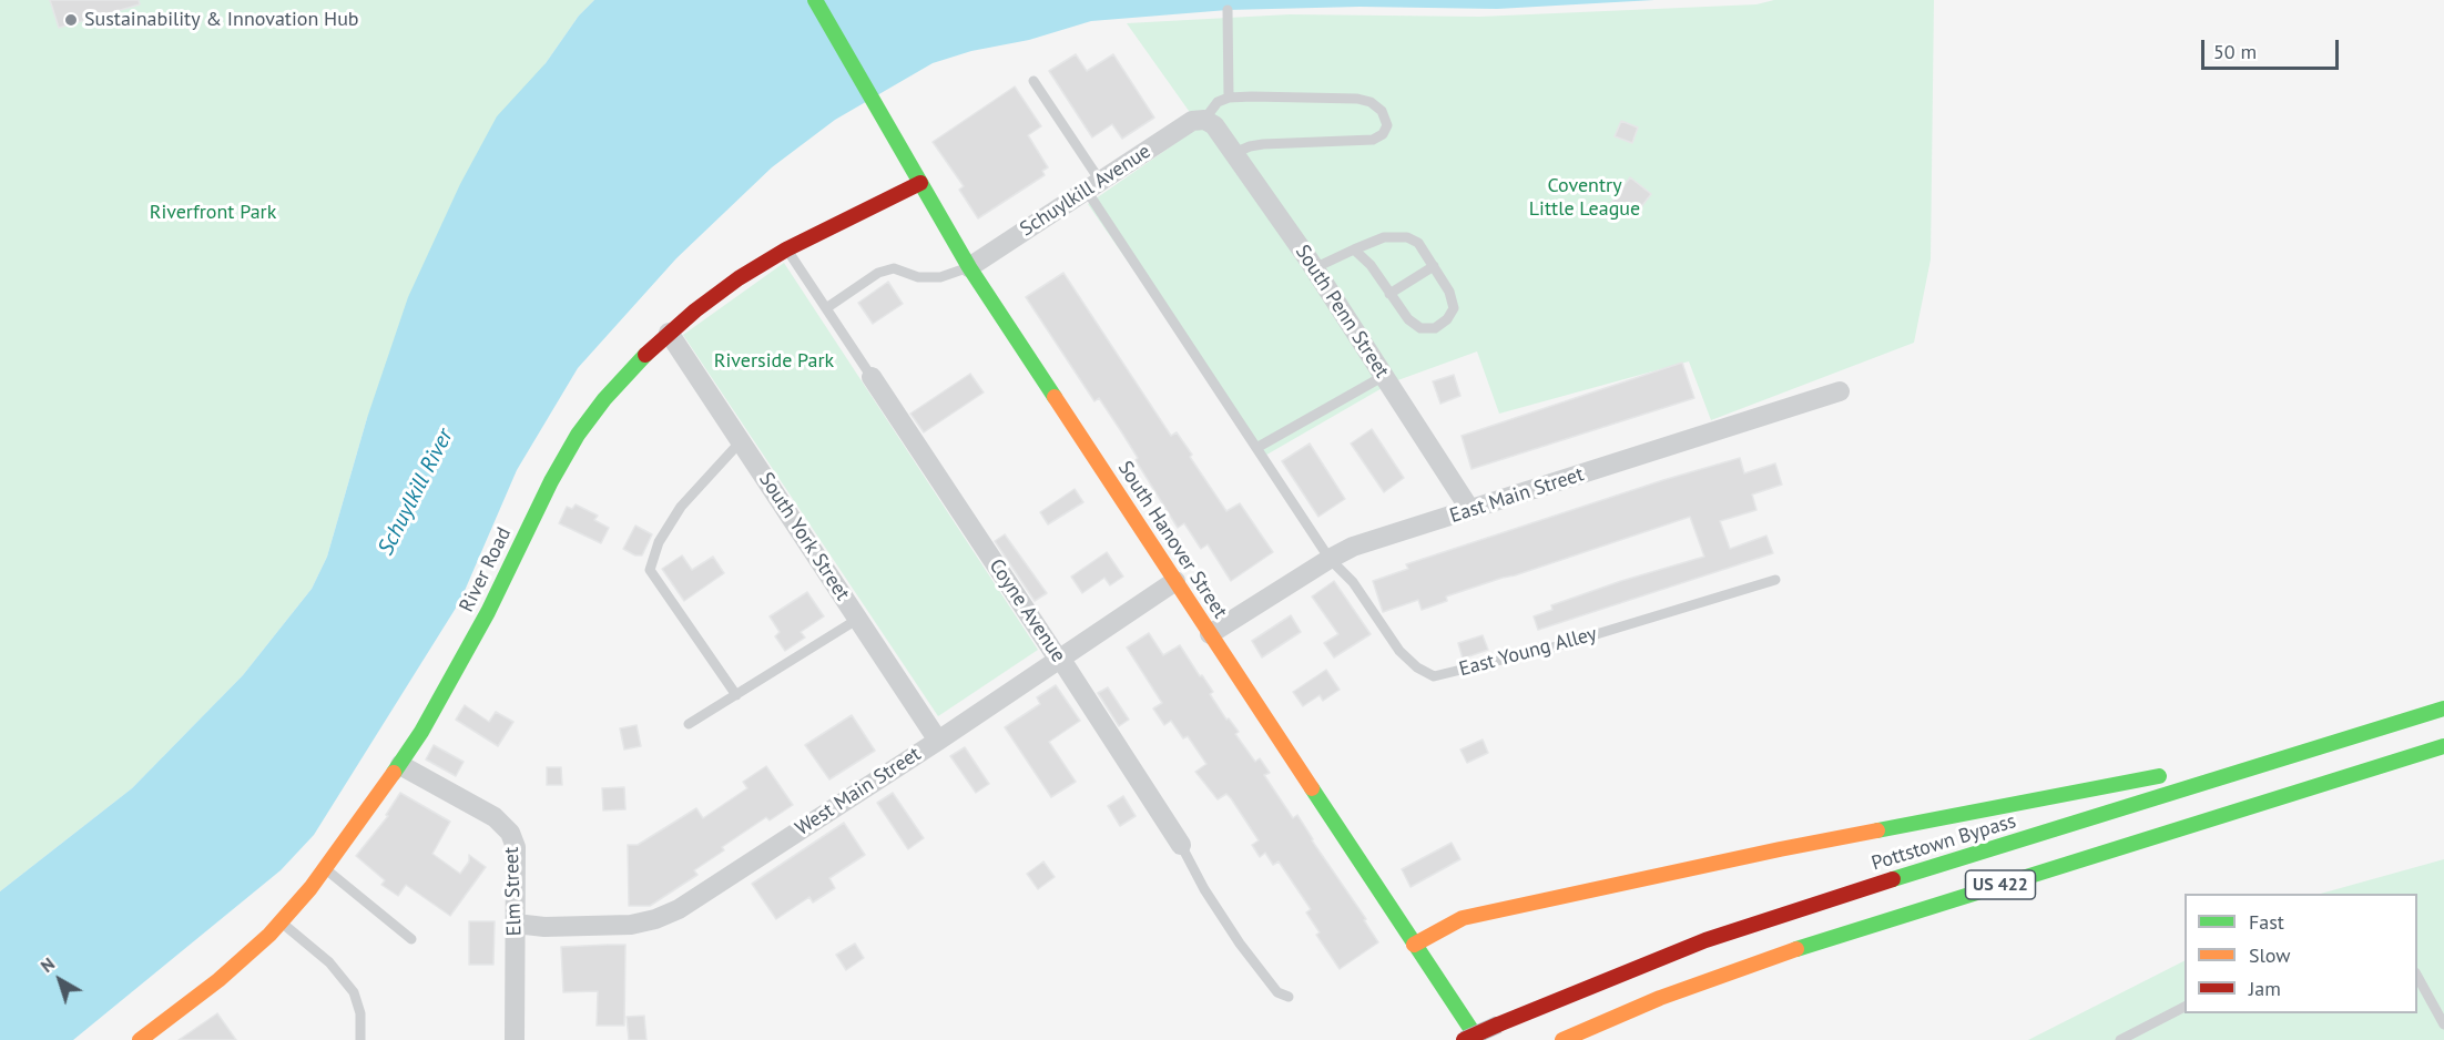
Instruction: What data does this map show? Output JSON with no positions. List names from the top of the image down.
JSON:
{
  "streets": {
    "main road": [
      "South Hanover Street",
      "River Road",
      "Pottstown Bypass",
      "US 422"
    ],
    "street": [
      "Schuylkill Avenue",
      "South Penn Street",
      "East Main Street",
      "South York Street",
      "Coyne Avenue",
      "West Main Street",
      "Elm Street"
    ],
    "lane": ["East Young Alley"]
  },
  "crossings": [
    ["Schuylkill Avenue", "South Penn Street"],
    ["Schuylkill Avenue", "South Hanover Street"],
    ["South Penn Street", "East Main Street"],
    ["East Main Street", "South Hanover Street"],
    ["East Main Street", "East Young Alley"],
    ["South York Street", "River Road"],
    ["South York Street", "West Main Street"],
    ["South Hanover Street", "River Road"],
    ["South Hanover Street", "West Main Street"],
    ["River Road", "Elm Street"],
    ["Coyne Avenue", "West Main Street"],
    ["West Main Street", "Elm Street"]
  ],
  "water": ["Schuylkill River"],
  "parks": ["Coventry Little League", "Riverfront Park", "Riverside Park"],
  "places": ["Sustainability & Innovation Hub"],
  "legend": ["Fast", "Slow", "Jam"],
  "scale_bar": "50 m",
  "north": "top left"
}
